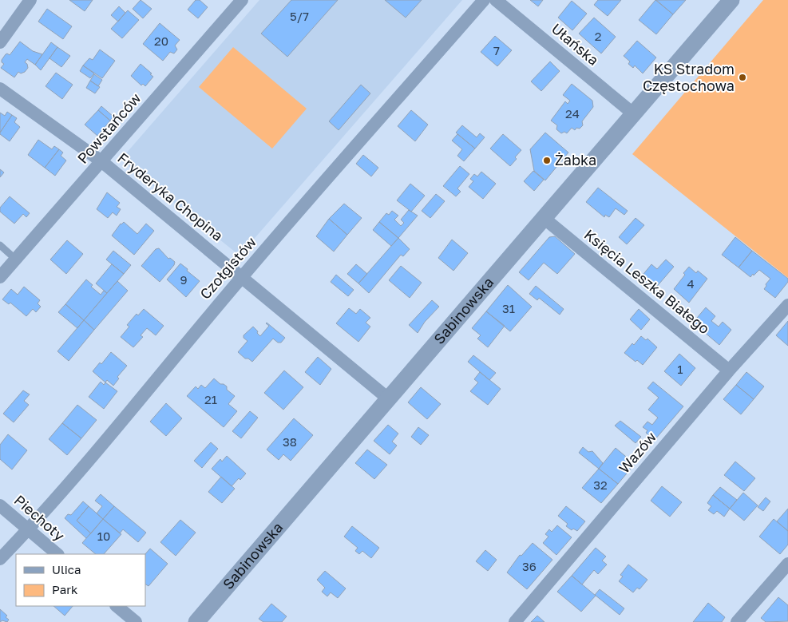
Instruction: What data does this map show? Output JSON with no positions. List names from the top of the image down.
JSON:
{
  "streets": {
    "street": [
      "Ułańska",
      "Powstańców",
      "Fryderyka Chopina",
      "Czołgistów",
      "Księcia Leszka Białego",
      "Sabinowska",
      "Wazów",
      "Piechoty"
    ]
  },
  "crossings": [
    ["Ułańska", "Sabinowska"],
    ["Powstańców", "Fryderyka Chopina"],
    ["Fryderyka Chopina", "Czołgistów"],
    ["Fryderyka Chopina", "Sabinowska"],
    ["Czołgistów", "Piechoty"],
    ["Księcia Leszka Białego", "Sabinowska"],
    ["Księcia Leszka Białego", "Wazów"]
  ],
  "places": ["KS Stradom Częstochowa", "Żabka"],
  "house_numbers": [
    "5/7",
    "2",
    "20",
    "7",
    "24",
    "9",
    "4",
    "31",
    "1",
    "21",
    "38",
    "32",
    "10",
    "36"
  ],
  "legend": ["Ulica", "Park"]
}
